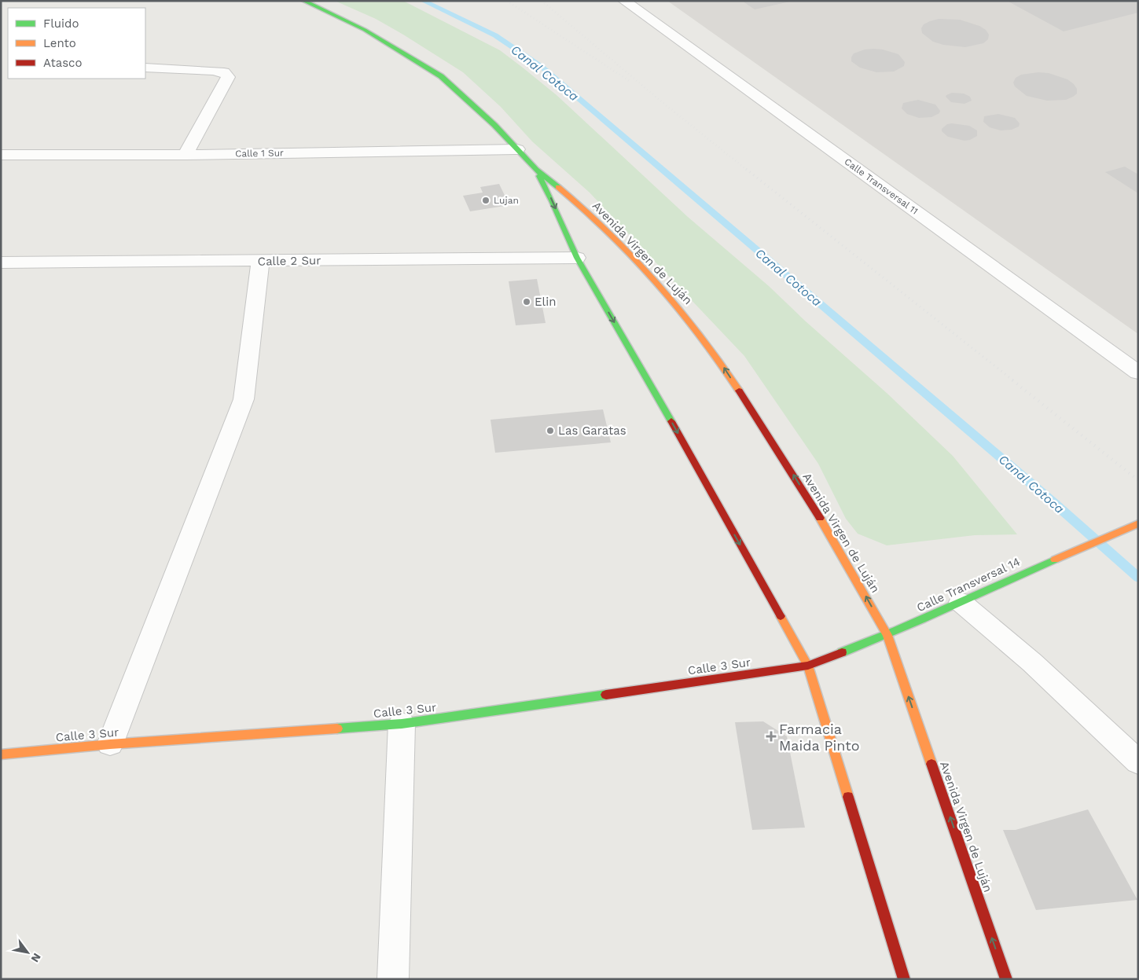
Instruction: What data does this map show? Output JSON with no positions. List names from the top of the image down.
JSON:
{
  "streets": {
    "main road": ["Avenida Virgen de Luján", "Calle Transversal 14", "Calle 3 Sur"],
    "street": ["Calle 1 Sur", "Calle Transversal 11", "Calle 2 Sur"]
  },
  "crossings": [
    ["Calle 1 Sur", "Avenida Virgen de Luján"],
    ["Avenida Virgen de Luján", "Calle 2 Sur"],
    ["Avenida Virgen de Luján", "Calle Transversal 14"],
    ["Avenida Virgen de Luján", "Calle 3 Sur"],
    ["Calle Transversal 14", "Calle 3 Sur"]
  ],
  "water": ["Canal Cotoca"],
  "places": {
    "other": ["Lujan", "Elin", "Las Garatas"],
    "health": ["Farmacia Maida Pinto"]
  },
  "legend": ["Fluido", "Lento", "Atasco"],
  "north": "bottom right"
}
